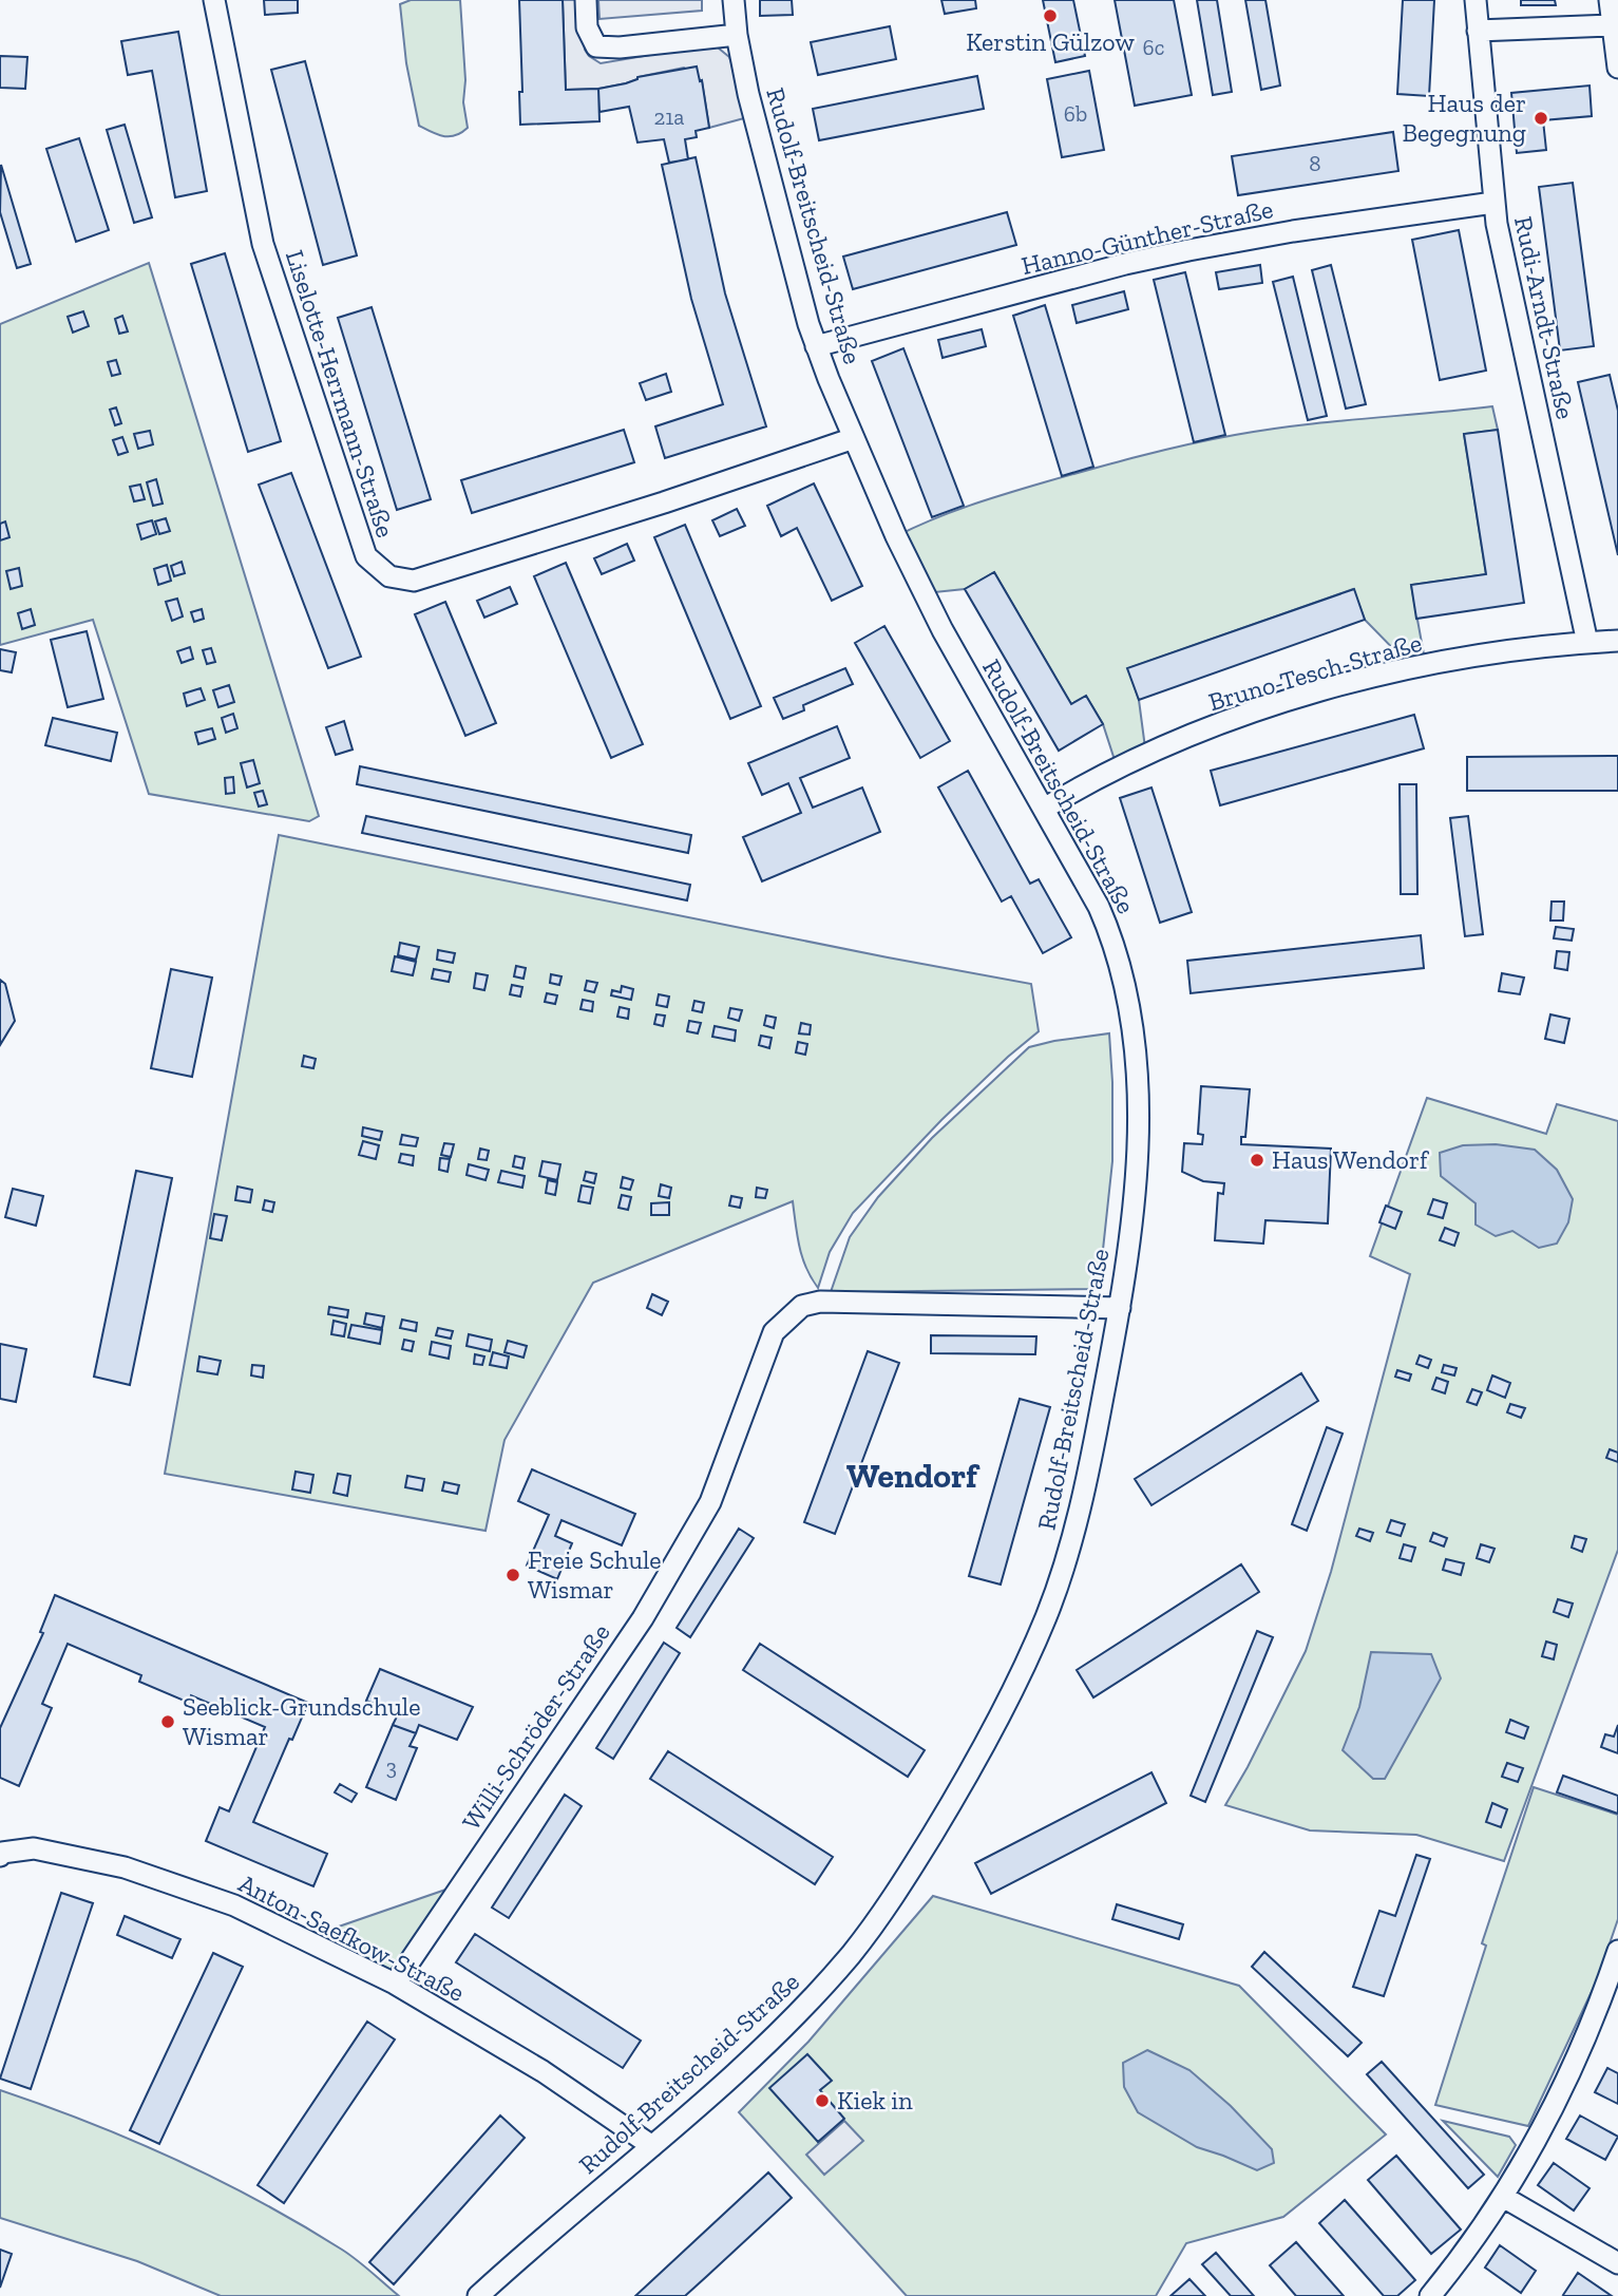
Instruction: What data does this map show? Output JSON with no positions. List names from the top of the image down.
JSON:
{
  "streets": {
    "street": [
      "Rudolf-Breitscheid-Straße",
      "Hanno-Günther-Straße",
      "Rudi-Arndt-Straße",
      "Liselotte-Herrmann-Straße",
      "Bruno-Tesch-Straße",
      "Willi-Schröder-Straße",
      "Anton-Saefkow-Straße"
    ]
  },
  "crossings": [
    ["Rudolf-Breitscheid-Straße", "Hanno-Günther-Straße"],
    ["Rudolf-Breitscheid-Straße", "Liselotte-Herrmann-Straße"],
    ["Rudolf-Breitscheid-Straße", "Bruno-Tesch-Straße"],
    ["Rudolf-Breitscheid-Straße", "Willi-Schröder-Straße"],
    ["Rudolf-Breitscheid-Straße", "Anton-Saefkow-Straße"],
    ["Hanno-Günther-Straße", "Rudi-Arndt-Straße"],
    ["Rudi-Arndt-Straße", "Bruno-Tesch-Straße"],
    ["Willi-Schröder-Straße", "Anton-Saefkow-Straße"]
  ],
  "districts": ["Wendorf"],
  "places": [
    "Kerstin Gülzow",
    "Haus der Begegnung",
    "Haus Wendorf",
    "Freie Schule Wismar",
    "Seeblick-Grundschule Wismar",
    "Kiek in"
  ],
  "house_numbers": [
    "6c",
    "6b",
    "21a",
    "8",
    "3"
  ]
}
